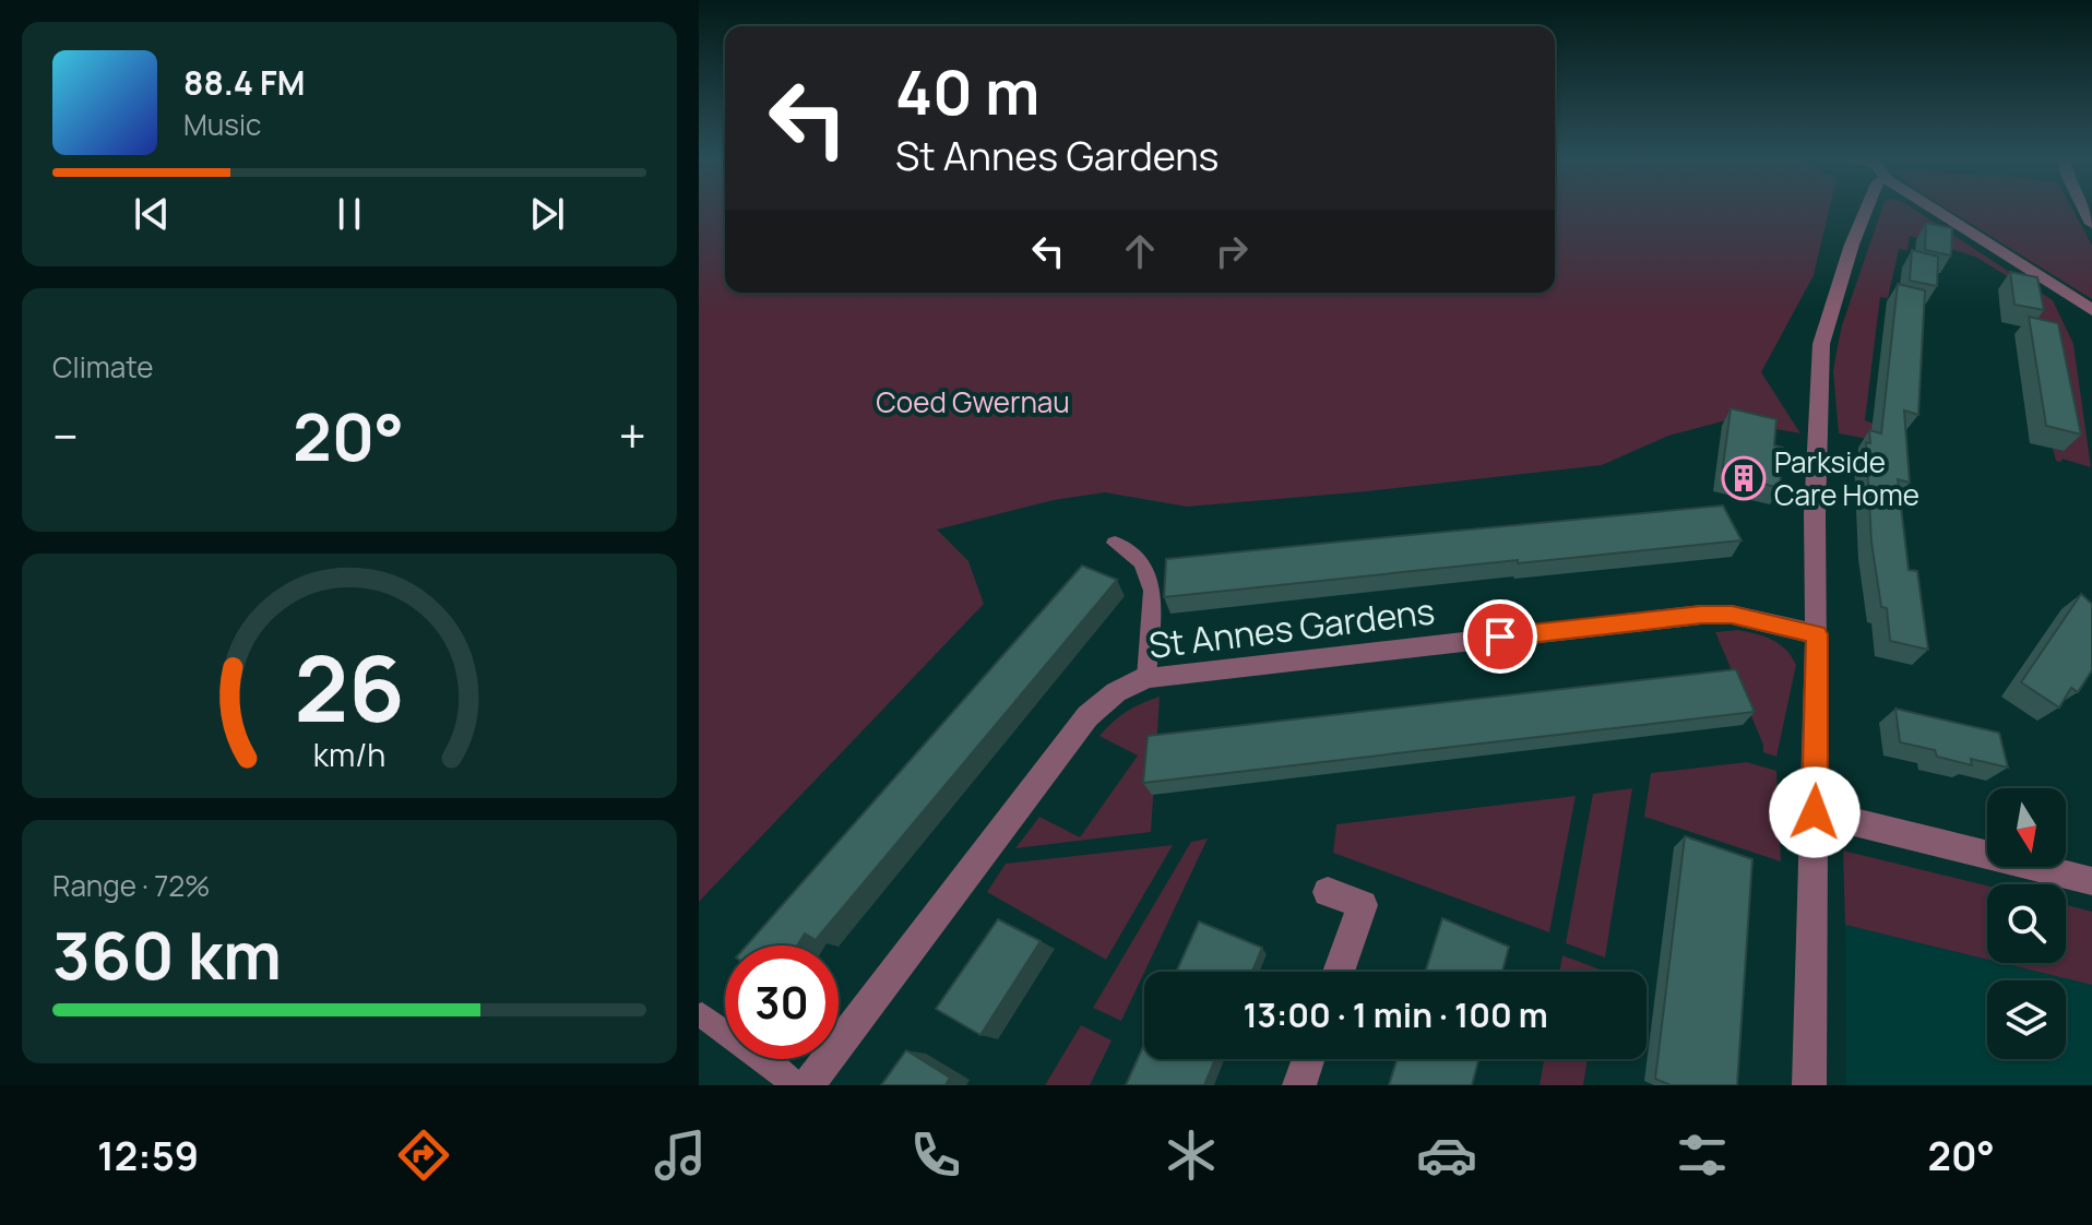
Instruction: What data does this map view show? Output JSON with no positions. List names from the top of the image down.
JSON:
{
  "streets": {
    "street": ["St Annes Gardens"]
  },
  "parks": ["Coed Gwernau"],
  "places": {
    "building": ["Parkside Care Home"]
  },
  "north": "bottom",
  "page": {
    "turn": ["40 m", "St Annes Gardens"],
    "song": ["88.4 FM", "Music"],
    "tile": [
      "Climate",
      ["Range · 72%", "360 km"]
    ],
    "heat": ["−", "20°", "+"],
    "limit": "30",
    "trip": "13:00 · 1 min · 100 m",
    "tabs": ["12:59", "20°"],
    "gauge": ["26", "km/h"]
  }
}
